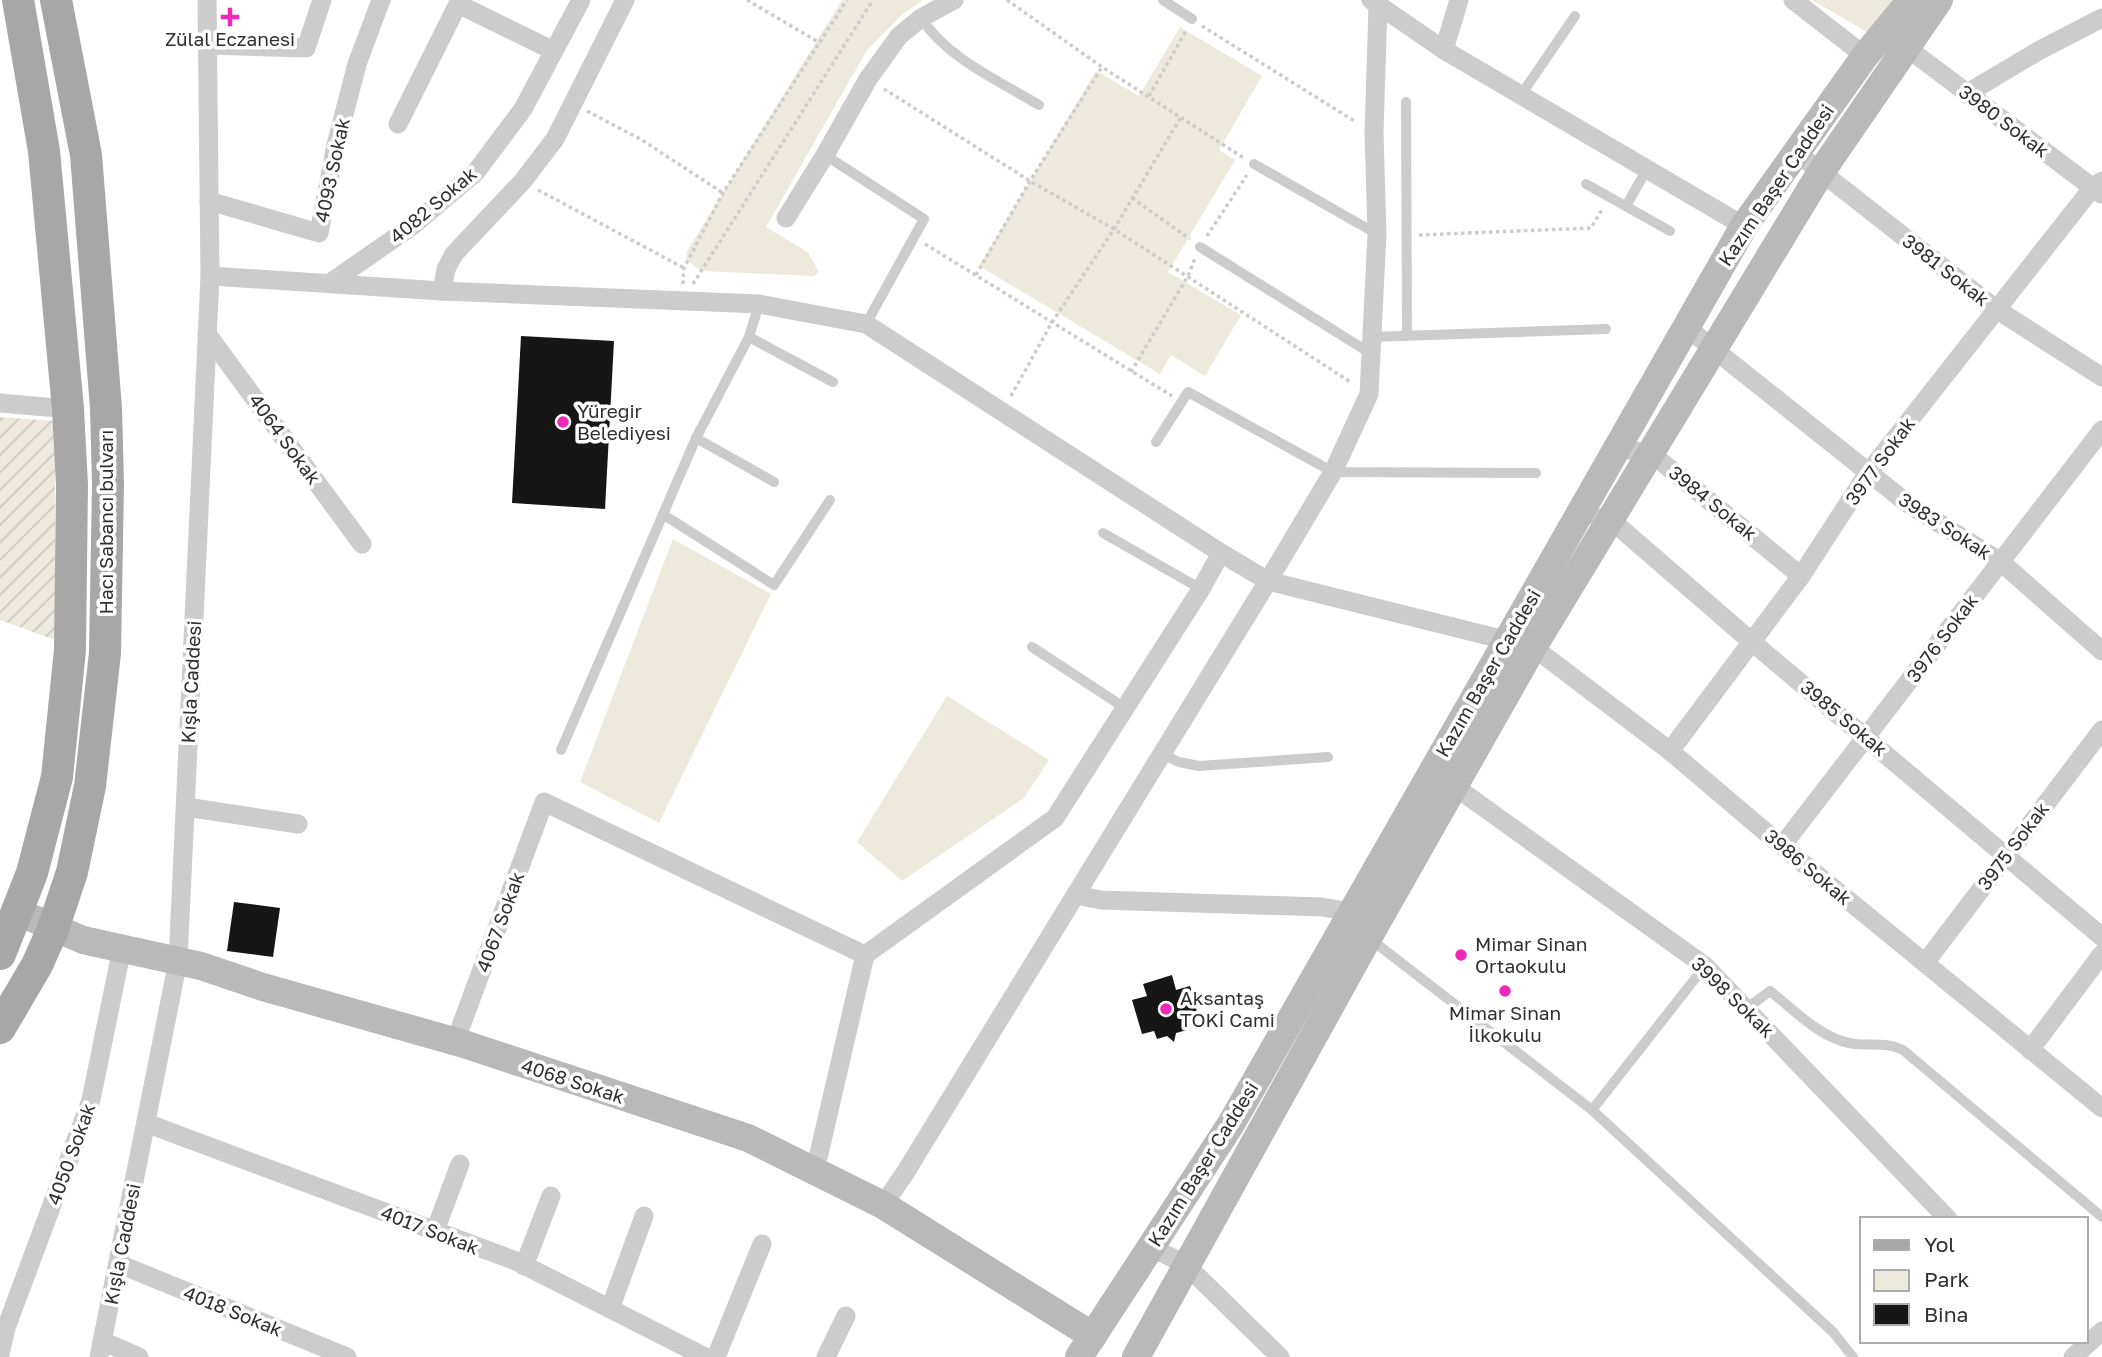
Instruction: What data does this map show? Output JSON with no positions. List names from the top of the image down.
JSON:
{
  "streets": {
    "main road": ["Kazım Başer Caddesi", "Hacı Sabancı bulvarı", "4068 Sokak"],
    "street": [
      "3980 Sokak",
      "4093 Sokak",
      "4082 Sokak",
      "3981 Sokak",
      "4064 Sokak",
      "3977 Sokak",
      "3984 Sokak",
      "3983 Sokak",
      "3976 Sokak",
      "Kışla Caddesi",
      "3985 Sokak",
      "3975 Sokak",
      "3986 Sokak",
      "4067 Sokak",
      "3998 Sokak",
      "4050 Sokak",
      "4017 Sokak",
      "4018 Sokak"
    ]
  },
  "crossings": [
    ["3980 Sokak", "Kazım Başer Caddesi"],
    ["3980 Sokak", "3977 Sokak"],
    ["4093 Sokak", "Kışla Caddesi"],
    ["Kazım Başer Caddesi", "3981 Sokak"],
    ["Kazım Başer Caddesi", "3984 Sokak"],
    ["Kazım Başer Caddesi", "3983 Sokak"],
    ["Kazım Başer Caddesi", "3985 Sokak"],
    ["Kazım Başer Caddesi", "3986 Sokak"],
    ["Kazım Başer Caddesi", "3998 Sokak"],
    ["Kazım Başer Caddesi", "4068 Sokak"],
    ["3981 Sokak", "3977 Sokak"],
    ["4064 Sokak", "Kışla Caddesi"],
    ["3977 Sokak", "3984 Sokak"],
    ["3977 Sokak", "3983 Sokak"],
    ["3977 Sokak", "3985 Sokak"],
    ["3977 Sokak", "3986 Sokak"],
    ["Hacı Sabancı bulvarı", "4068 Sokak"],
    ["3983 Sokak", "3976 Sokak"],
    ["3976 Sokak", "3985 Sokak"],
    ["3976 Sokak", "3986 Sokak"],
    ["Kışla Caddesi", "4068 Sokak"],
    ["Kışla Caddesi", "4017 Sokak"],
    ["Kışla Caddesi", "4018 Sokak"],
    ["3985 Sokak", "3975 Sokak"],
    ["3975 Sokak", "3986 Sokak"],
    ["4067 Sokak", "4068 Sokak"],
    ["4068 Sokak", "4050 Sokak"]
  ],
  "places": {
    "health": ["Zülal Eczanesi"],
    "other": [
      "Yüreğir Belediyesi",
      "Mimar Sinan Ortaokulu",
      "Mimar Sinan İlkokulu",
      "Aksantaş TOKİ Cami"
    ]
  },
  "legend": ["Yol", "Park", "Bina"]
}
